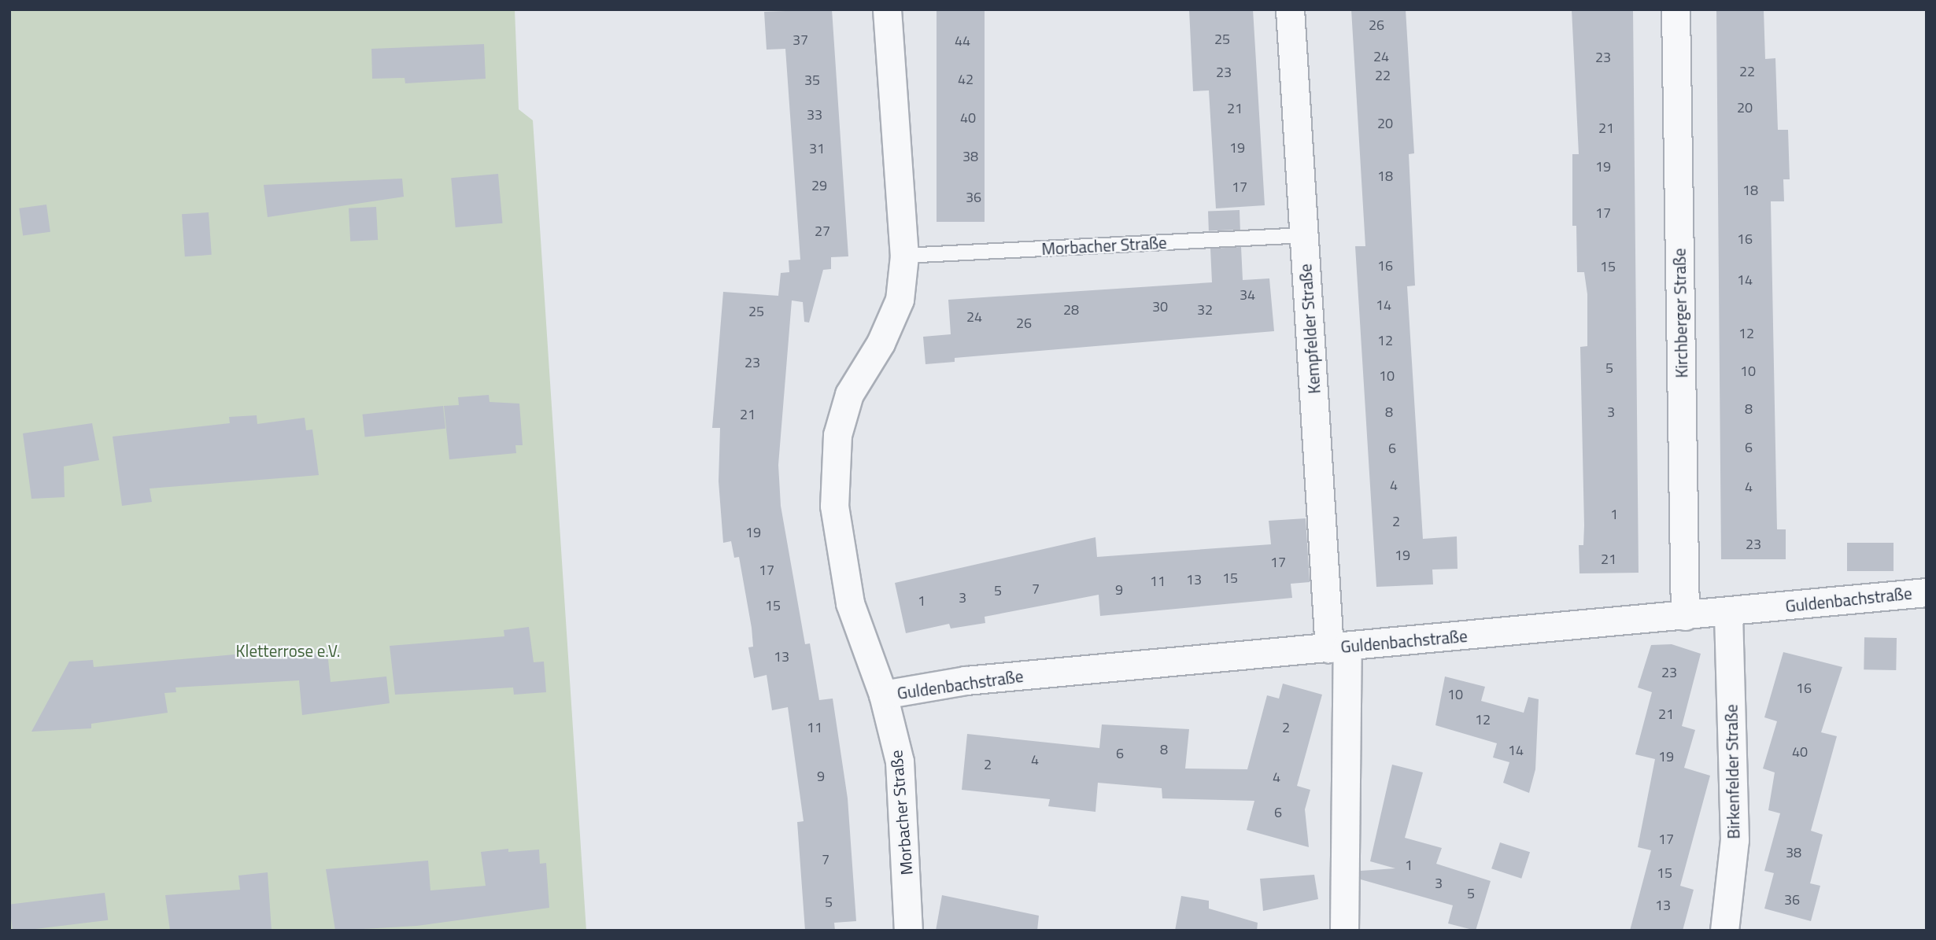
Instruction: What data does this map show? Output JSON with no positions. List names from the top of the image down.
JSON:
{
  "streets": {
    "street": [
      "Morbacher Straße",
      "Kirchberger Straße",
      "Kempfelder Straße",
      "Guldenbachstraße",
      "Birkenfelder Straße"
    ]
  },
  "crossings": [
    ["Morbacher Straße", "Kempfelder Straße"],
    ["Morbacher Straße", "Guldenbachstraße"],
    ["Kirchberger Straße", "Guldenbachstraße"],
    ["Kempfelder Straße", "Guldenbachstraße"],
    ["Guldenbachstraße", "Birkenfelder Straße"]
  ],
  "parks": ["Kletterrose e.V."],
  "house_numbers": [
    "26",
    "25",
    "37",
    "44",
    "24",
    "23",
    "22",
    "23",
    "22",
    "42",
    "35",
    "20",
    "21",
    "33",
    "40",
    "20",
    "21",
    "19",
    "31",
    "38",
    "19",
    "18",
    "29",
    "17",
    "18",
    "36",
    "17",
    "27",
    "16",
    "16",
    "15",
    "14",
    "34",
    "14",
    "30",
    "28",
    "32",
    "25",
    "24",
    "26",
    "12",
    "12",
    "23",
    "5",
    "10",
    "10",
    "8",
    "8",
    "3",
    "21",
    "6",
    "6",
    "4",
    "4",
    "1",
    "2",
    "19",
    "23",
    "19",
    "21",
    "17",
    "17",
    "15",
    "13",
    "11",
    "7",
    "9",
    "5",
    "3",
    "1",
    "15",
    "13",
    "23",
    "16",
    "10",
    "21",
    "12",
    "11",
    "2",
    "8",
    "14",
    "40",
    "6",
    "19",
    "4",
    "2",
    "9",
    "4",
    "6",
    "17",
    "38",
    "7",
    "1",
    "15",
    "3",
    "5",
    "36",
    "5",
    "13"
  ]
}
